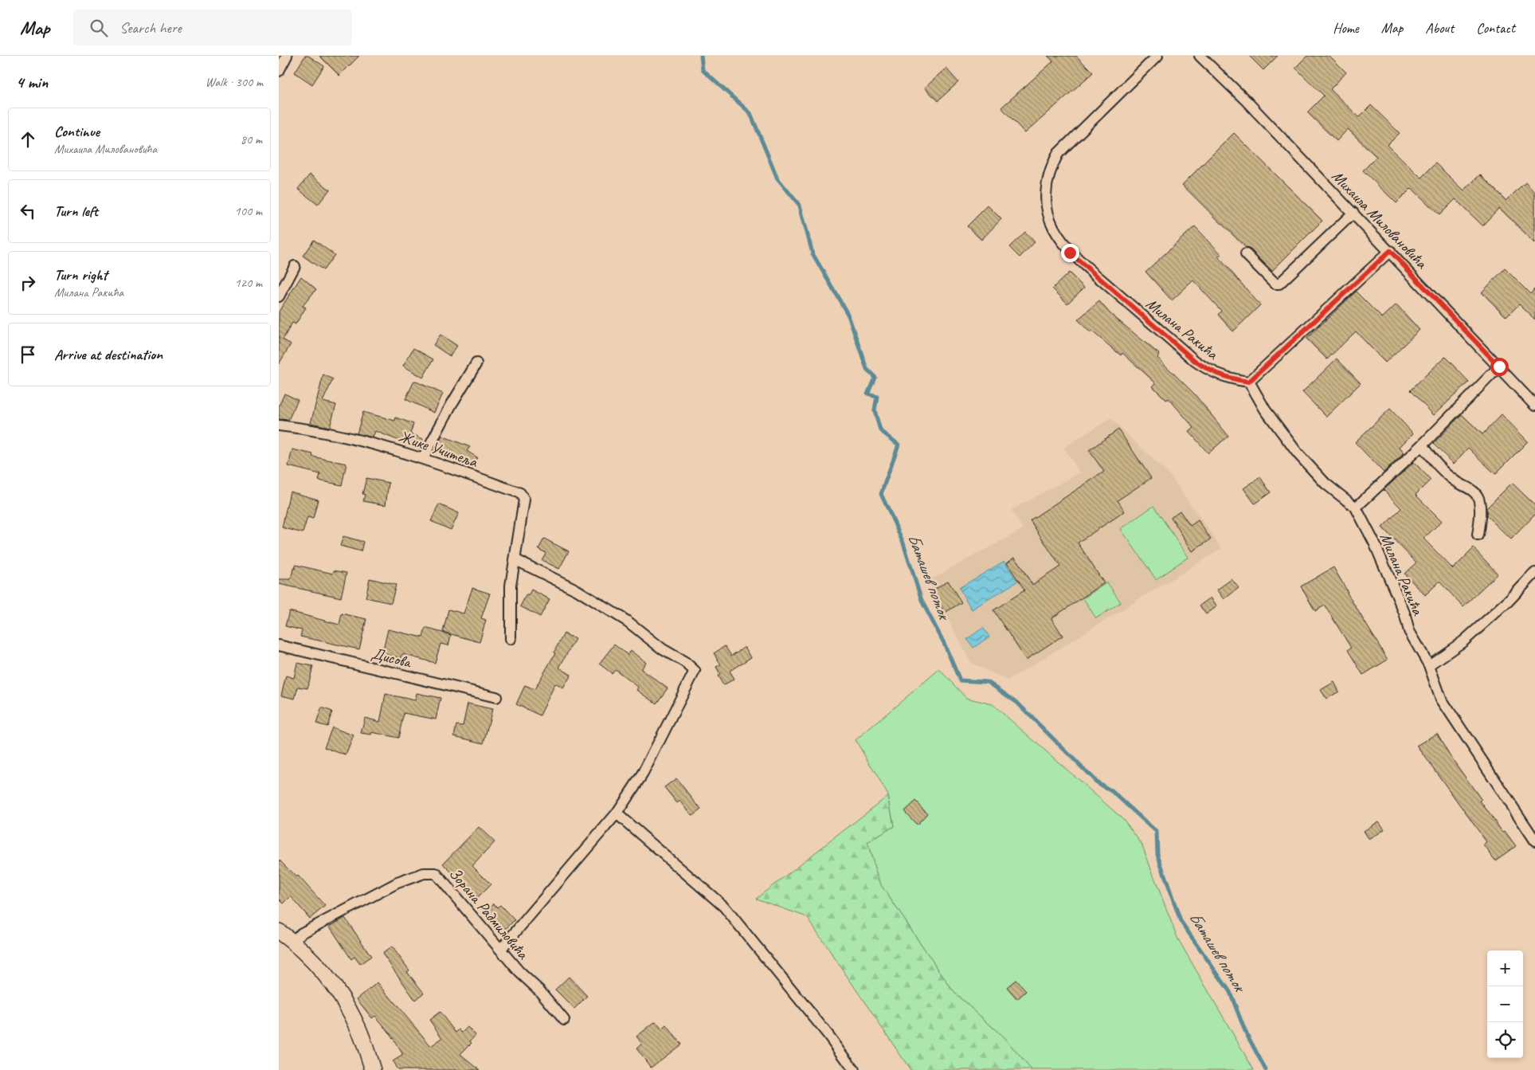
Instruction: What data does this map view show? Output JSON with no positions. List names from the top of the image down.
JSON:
{
  "streets": {
    "street": [
      "Михаила Миловановића",
      "Милана Ракића",
      "Жике Учитеља",
      "Дисова",
      "Зорана Радмиловића"
    ]
  },
  "water": ["Баташев поток"],
  "page": {
    "header": "Map",
    "search": "Search here",
    "nav": [
      "Home",
      "Map",
      "About",
      "Contact"
    ],
    "heading": ["4 min", "Walk · 300 m"],
    "list": [
      ["Continue", "Михаила Миловановића", "80 m"],
      ["Turn left", "100 m"],
      ["Turn right", "Милана Ракића", "120 m"],
      "Arrive at destination"
    ],
    "map_buttons": ["+", "−"]
  }
}
